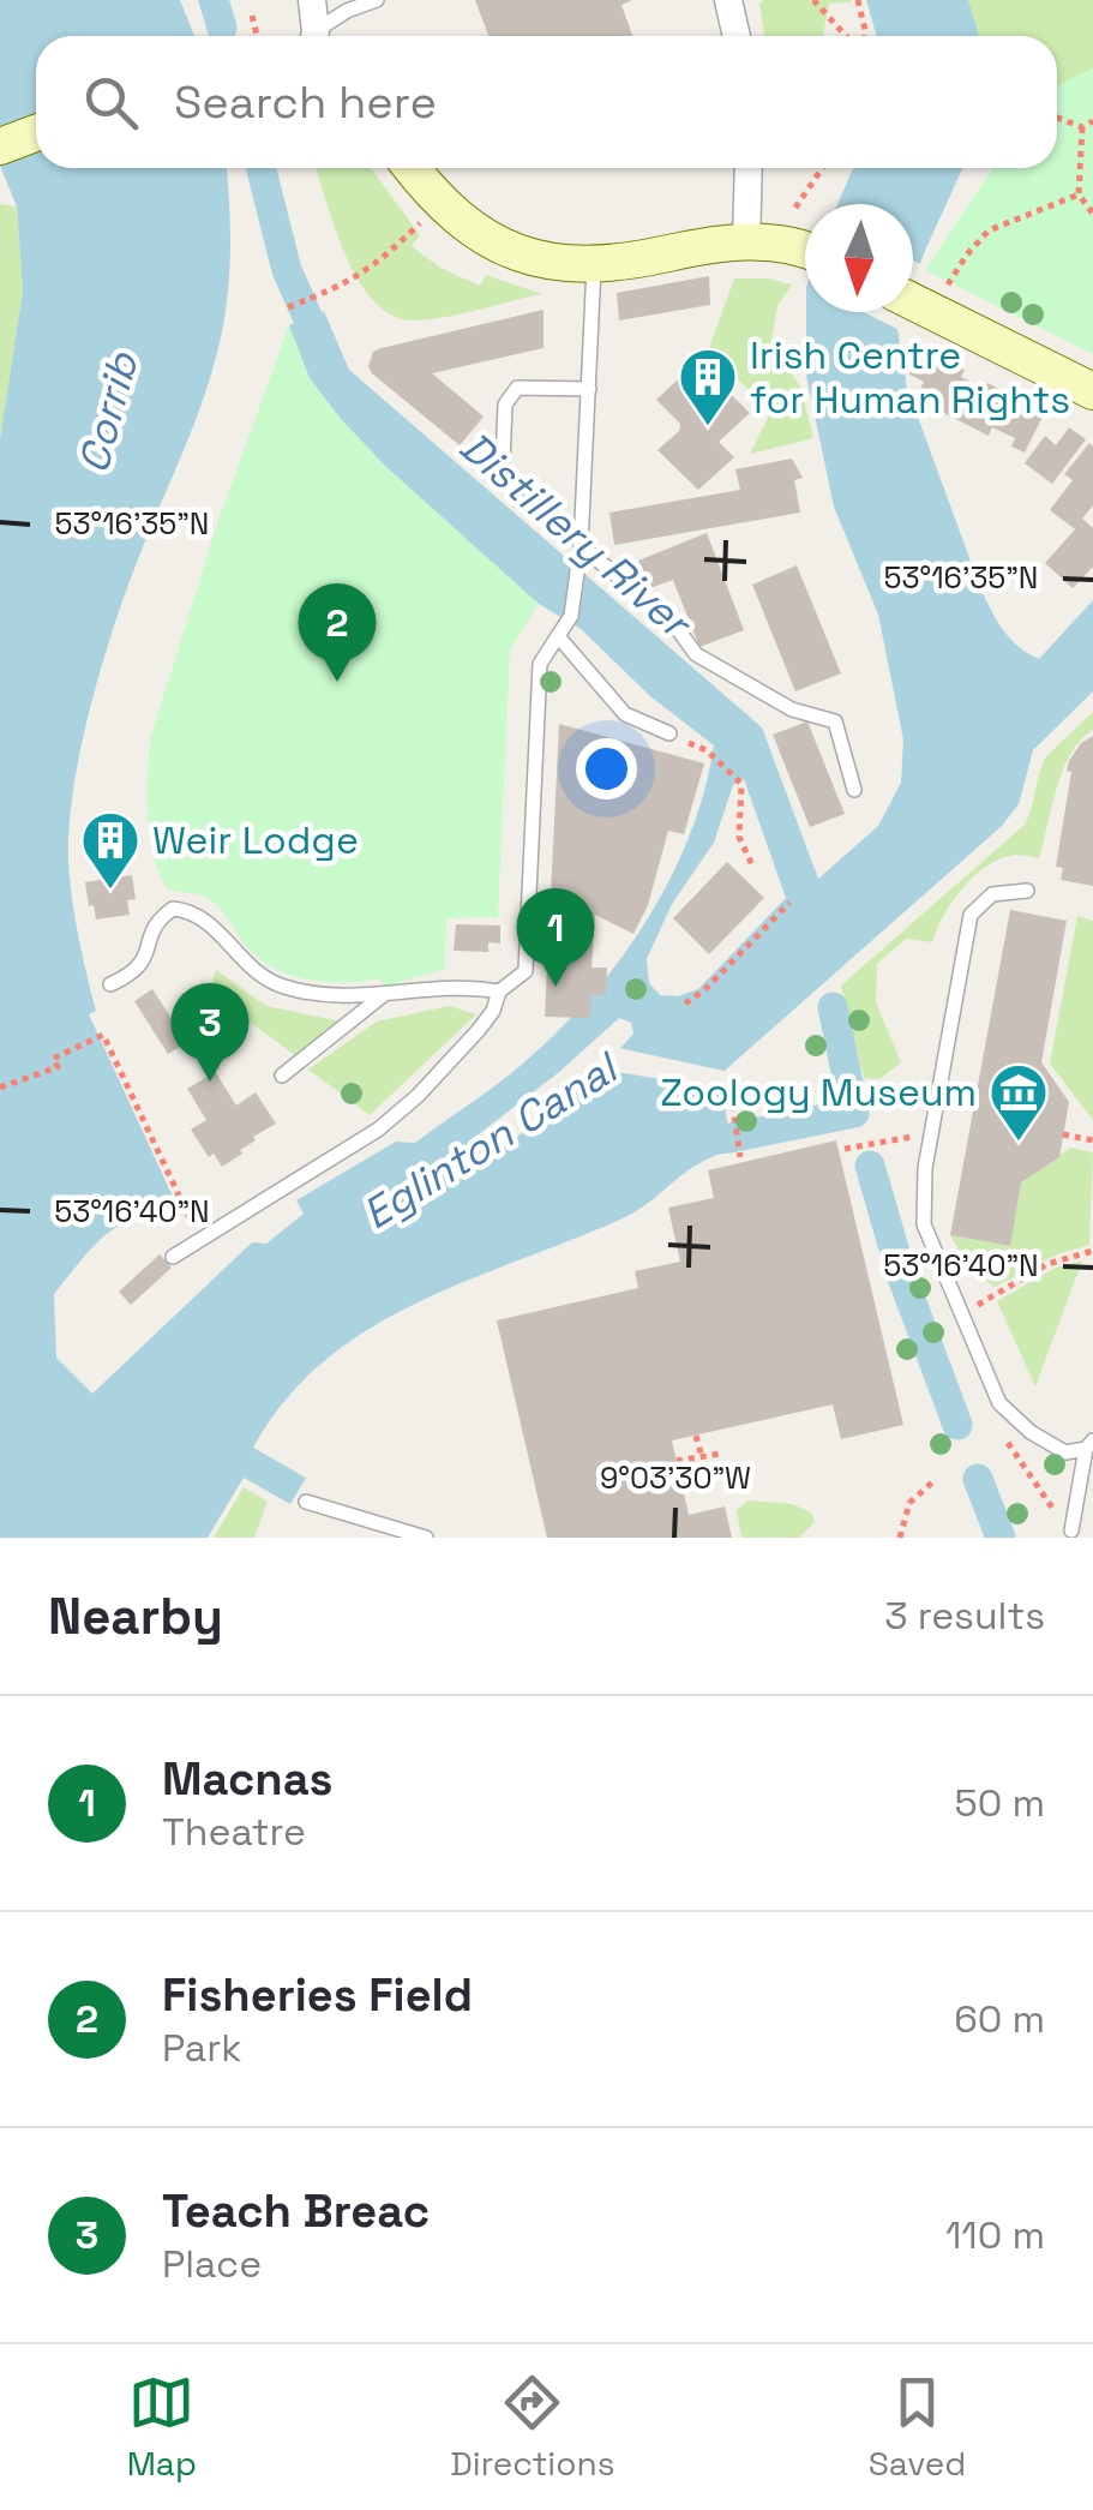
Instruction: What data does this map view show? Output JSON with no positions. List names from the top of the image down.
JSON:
{
  "water": ["Corrib", "Distillery River", "Eglinton Canal"],
  "places": {
    "building": ["Irish Centre for Human Rights", "Weir Lodge"],
    "museum": ["Zoology Museum"]
  },
  "north": "bottom",
  "page": {
    "search": "Search here",
    "pins": ["2", "1", "3"],
    "heading": ["Nearby", "3 results"],
    "list": [
      {
        "mark": "1",
        "name": "Macnas",
        "note": "Theatre",
        "value": "50 m"
      },
      {
        "mark": "2",
        "name": "Fisheries Field",
        "note": "Park",
        "value": "60 m"
      },
      {
        "mark": "3",
        "name": "Teach Breac",
        "note": "Place",
        "value": "110 m"
      }
    ],
    "nav": ["Map", "Directions", "Saved"]
  },
  "coordinates": ["53°16'35\"N", "53°16'40\"N", "9°03'30\"W"]
}
